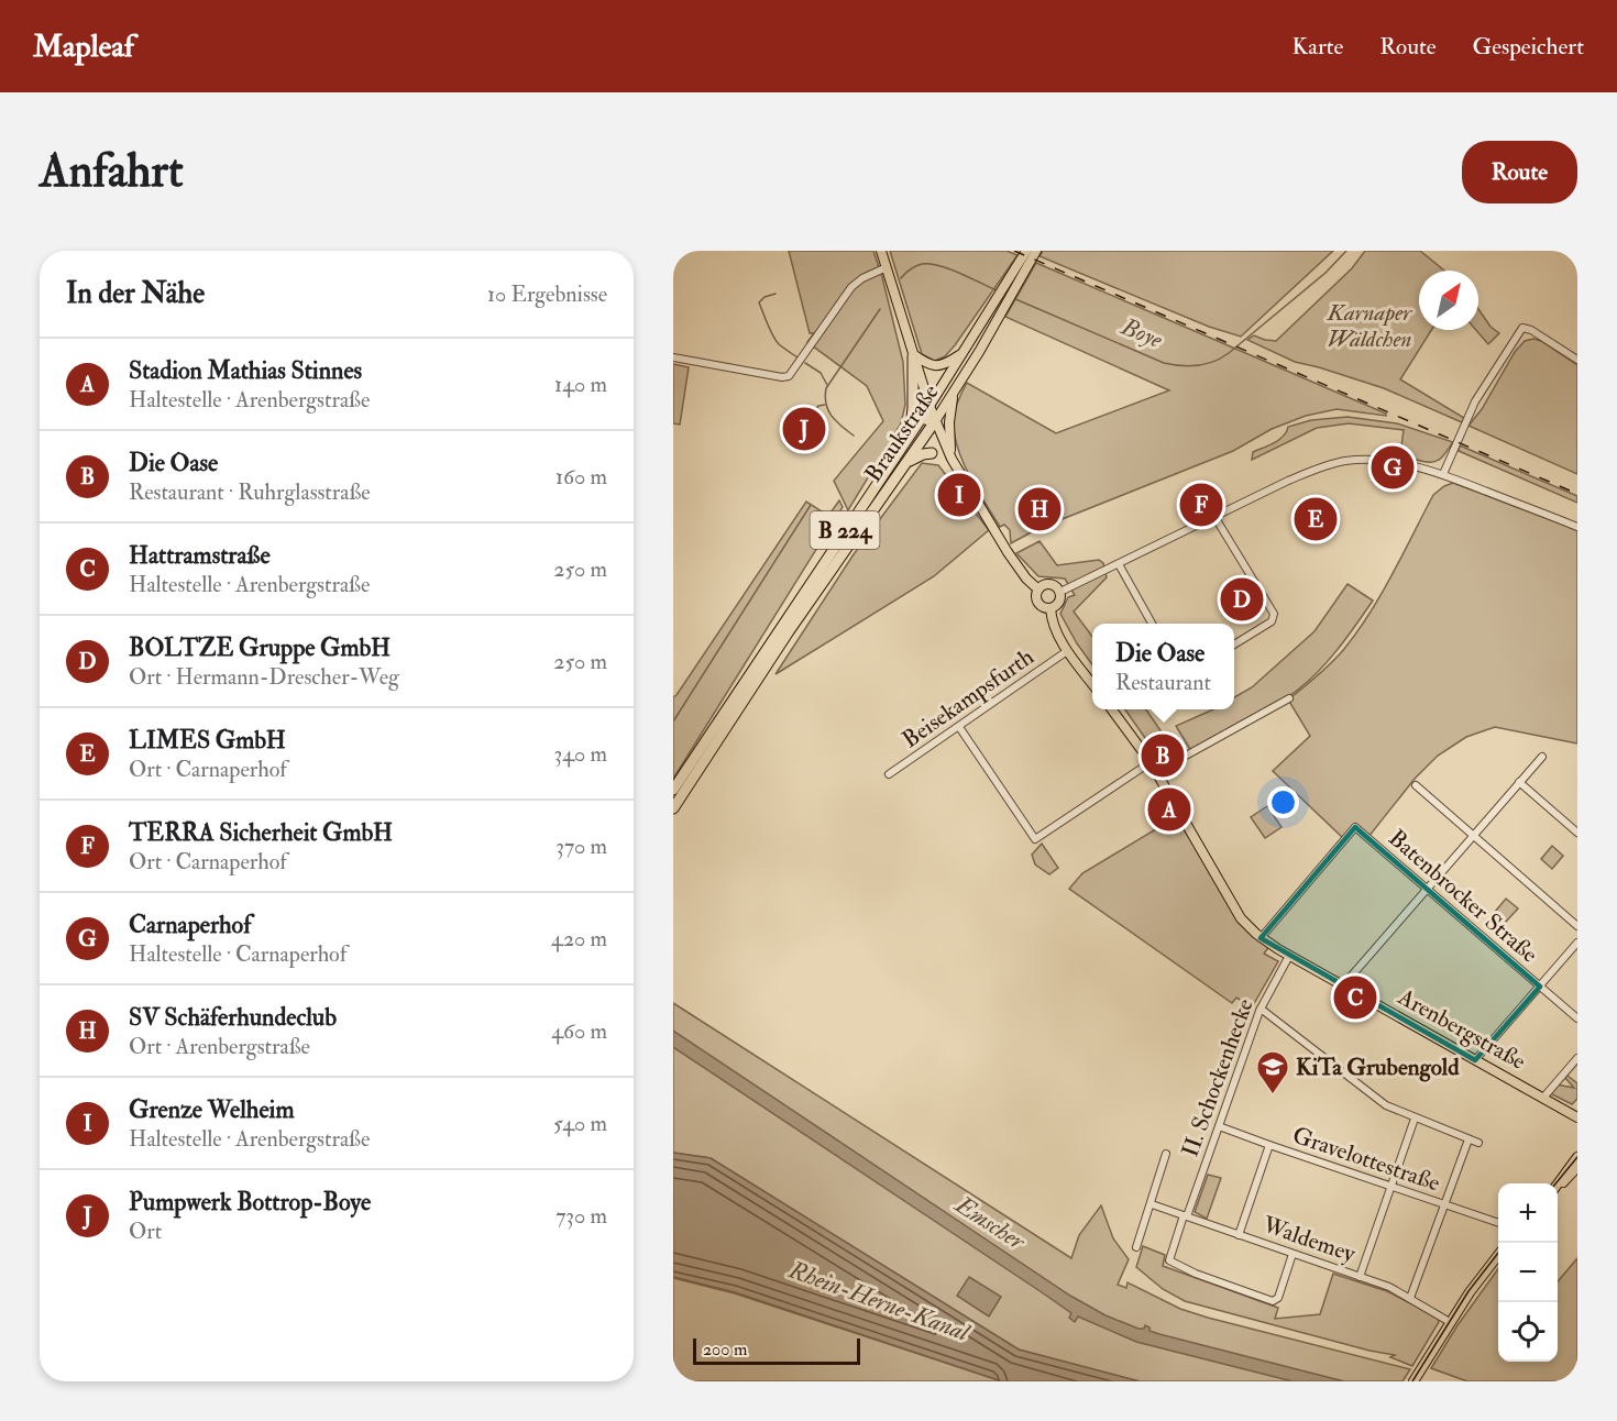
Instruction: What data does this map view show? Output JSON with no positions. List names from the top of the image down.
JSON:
{
  "streets": {
    "highway": ["Braukstraße", "B 224"],
    "main road": ["Arenbergstraße"],
    "street": [
      "Beisekampsfurth",
      "Batenbrocker Straße",
      "II. Schockenhecke",
      "Gravelottestraße",
      "Waldemey"
    ]
  },
  "crossings": [
    ["Braukstraße", "B 224"],
    ["Batenbrocker Straße", "Arenbergstraße"],
    ["Arenbergstraße", "II. Schockenhecke"],
    ["II. Schockenhecke", "Gravelottestraße"],
    ["II. Schockenhecke", "Waldemey"]
  ],
  "water": ["Boye", "Emscher", "Rhein-Herne-Kanal"],
  "parks": ["Karnaper Wäldchen"],
  "places": {
    "school or university": ["KiTa Grubengold"]
  },
  "scale_bar": "200 m",
  "north": "top right",
  "page": {
    "header": "Mapleaf",
    "nav": ["Karte", "Route", "Gespeichert"],
    "buttons": "Route",
    "title": "Anfahrt",
    "heading": ["In der Nähe", "10 Ergebnisse"],
    "list": [
      {
        "mark": "A",
        "name": "Stadion Mathias Stinnes",
        "note": "Haltestelle · Arenbergstraße",
        "value": "140 m"
      },
      {
        "mark": "B",
        "name": "Die Oase",
        "note": "Restaurant · Ruhrglasstraße",
        "value": "160 m"
      },
      {
        "mark": "C",
        "name": "Hattramstraße",
        "note": "Haltestelle · Arenbergstraße",
        "value": "250 m"
      },
      {
        "mark": "D",
        "name": "BOLTZE Gruppe GmbH",
        "note": "Ort · Hermann-Drescher-Weg",
        "value": "250 m"
      },
      {
        "mark": "E",
        "name": "LIMES GmbH",
        "note": "Ort · Carnaperhof",
        "value": "340 m"
      },
      {
        "mark": "F",
        "name": "TERRA Sicherheit GmbH",
        "note": "Ort · Carnaperhof",
        "value": "370 m"
      },
      {
        "mark": "G",
        "name": "Carnaperhof",
        "note": "Haltestelle · Carnaperhof",
        "value": "420 m"
      },
      {
        "mark": "H",
        "name": "SV Schäferhundeclub",
        "note": "Ort · Arenbergstraße",
        "value": "460 m"
      },
      {
        "mark": "I",
        "name": "Grenze Welheim",
        "note": "Haltestelle · Arenbergstraße",
        "value": "540 m"
      },
      {
        "mark": "J",
        "name": "Pumpwerk Bottrop-Boye",
        "note": "Ort",
        "value": "730 m"
      }
    ],
    "pins": [
      "J",
      "G",
      "I",
      "F",
      "H",
      "E",
      "D",
      "B",
      "A",
      "C"
    ],
    "popup": ["Die Oase", "Restaurant"],
    "map_buttons": ["+", "−"],
    "scale": "200 m"
  }
}
